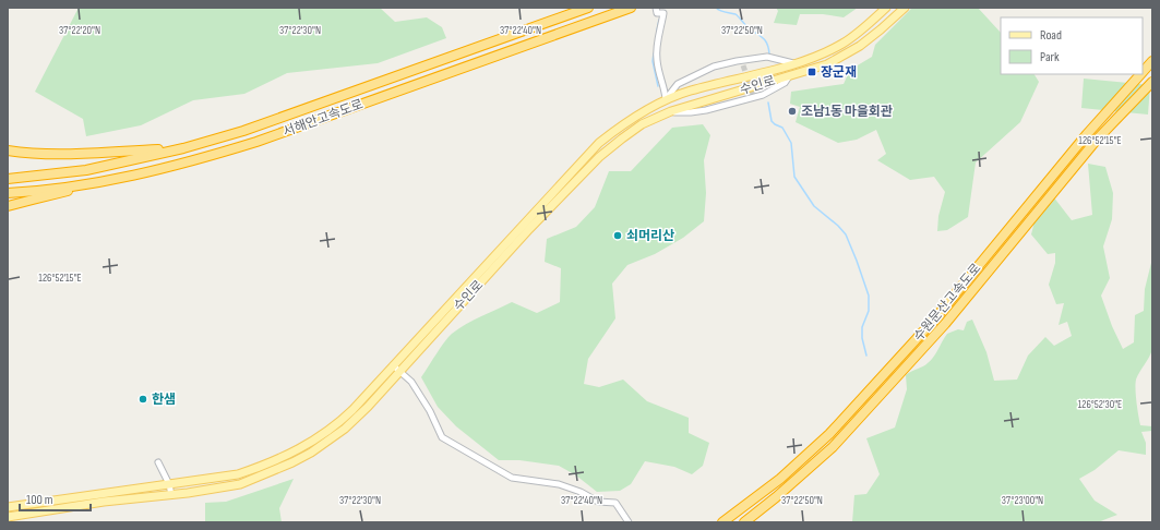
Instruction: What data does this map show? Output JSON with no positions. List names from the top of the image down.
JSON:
{
  "streets": {
    "highway": ["서해안고속도로", "수원문산고속도로"],
    "main road": ["수인로"]
  },
  "places": {
    "transit": ["장군재"],
    "other": ["조남1동 마을회관", "쇠머리산", "한샘"]
  },
  "legend": ["Road", "Park"],
  "scale_bar": "100 m",
  "coordinates": [
    "37°22'20\"N",
    "37°22'30\"N",
    "37°22'40\"N",
    "37°22'50\"N",
    "126°52'15\"E",
    "126°52'30\"E",
    "37°23'00\"N"
  ]
}
